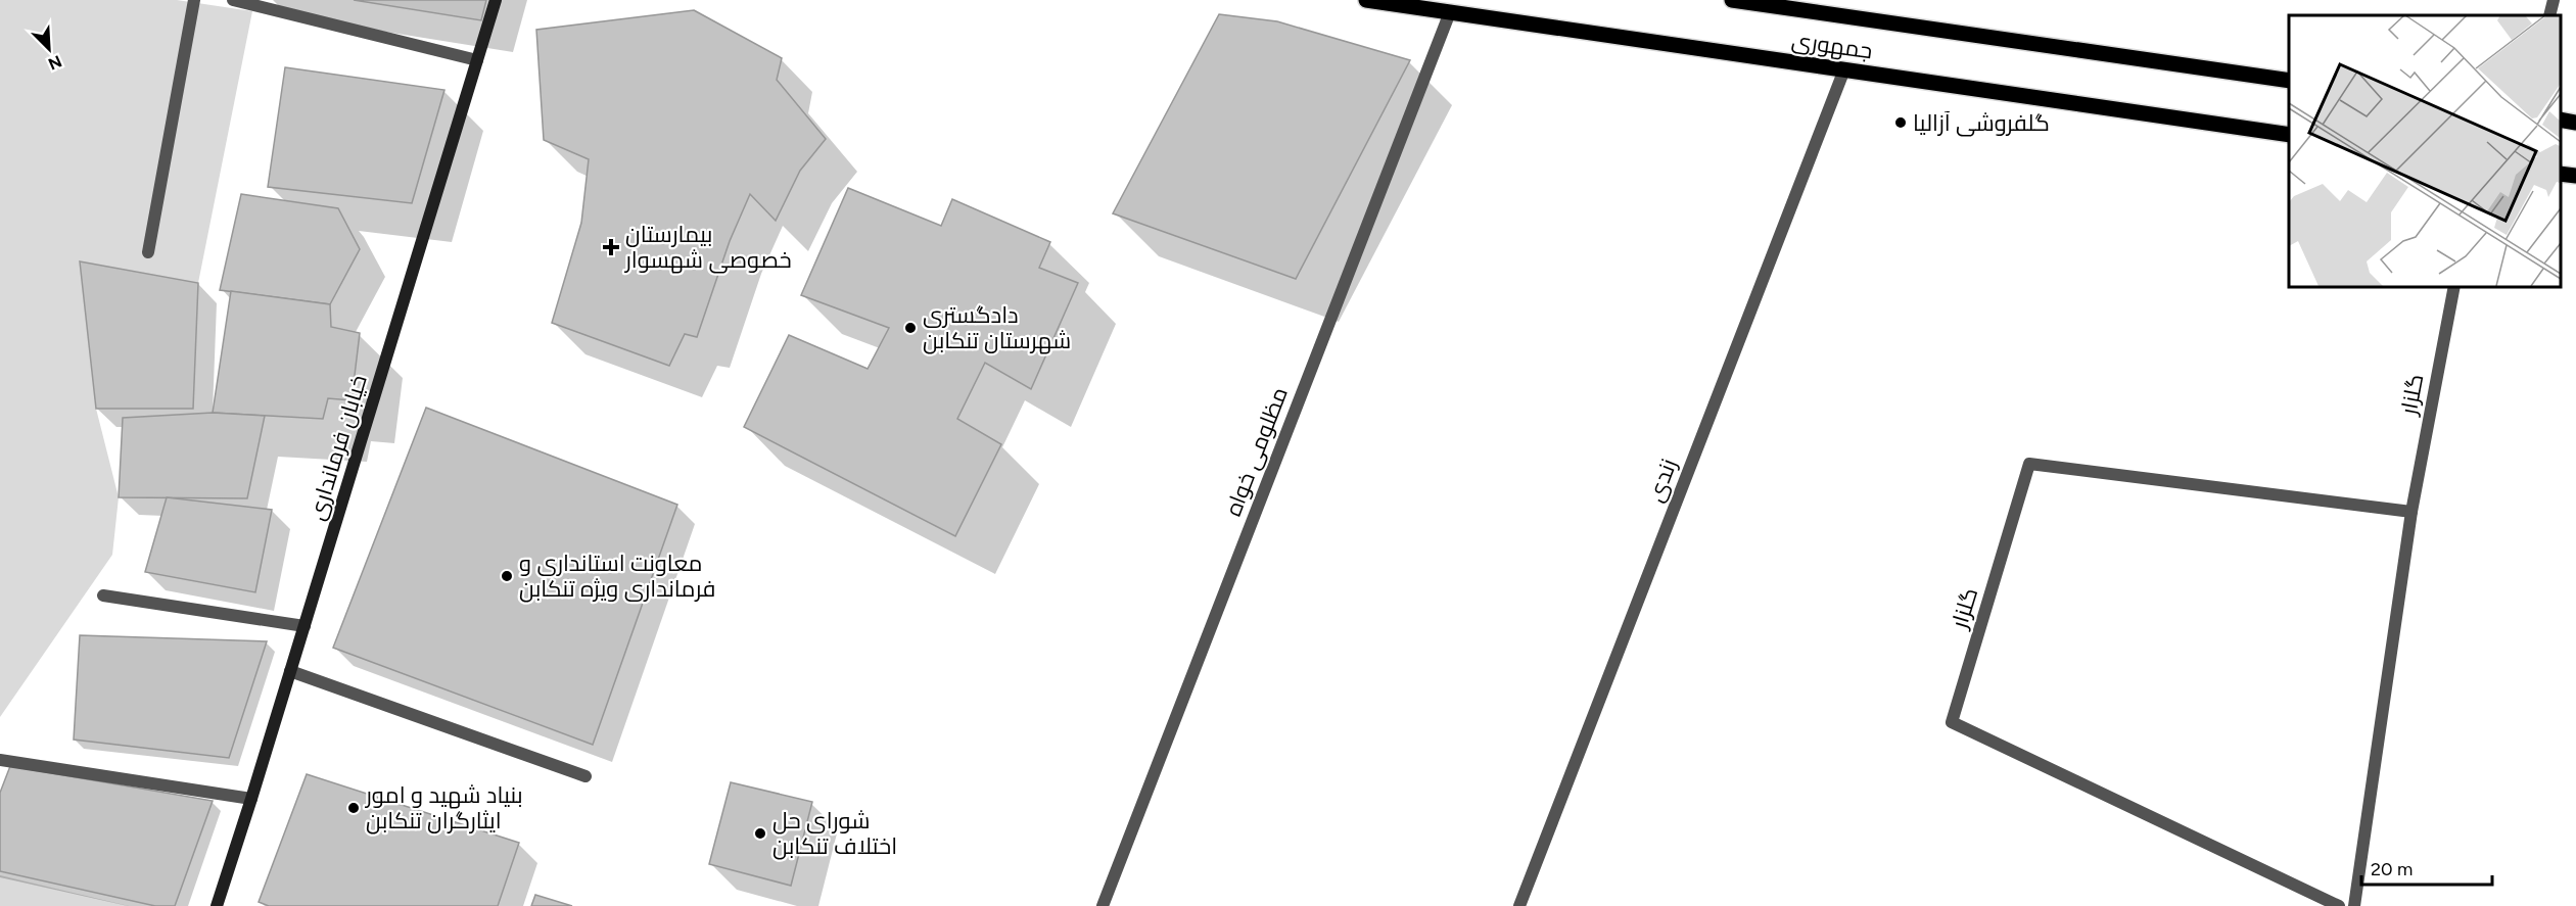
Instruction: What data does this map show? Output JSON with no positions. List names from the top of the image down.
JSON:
{
  "streets": {
    "main road": ["جمهوری", "خیابان فرمانداری"],
    "street": ["گلزار", "مظلومی خواه", "زندی"]
  },
  "crossings": [
    ["جمهوری", "مظلومی خواه"],
    ["جمهوری", "زندی"]
  ],
  "places": {
    "other": [
      "گلفروشی آزالیا",
      "دادگستری شهرستان تنکابن",
      "معاونت استانداری و فرمانداری ویژه تنکابن",
      "بنیاد شهید و امور ایثارگران تنکابن",
      "شورای حل اختلاف تنکابن"
    ],
    "health": ["بیمارستان خصوصی شهسوار"]
  },
  "scale_bar": "20 m",
  "north": "bottom right"
}
